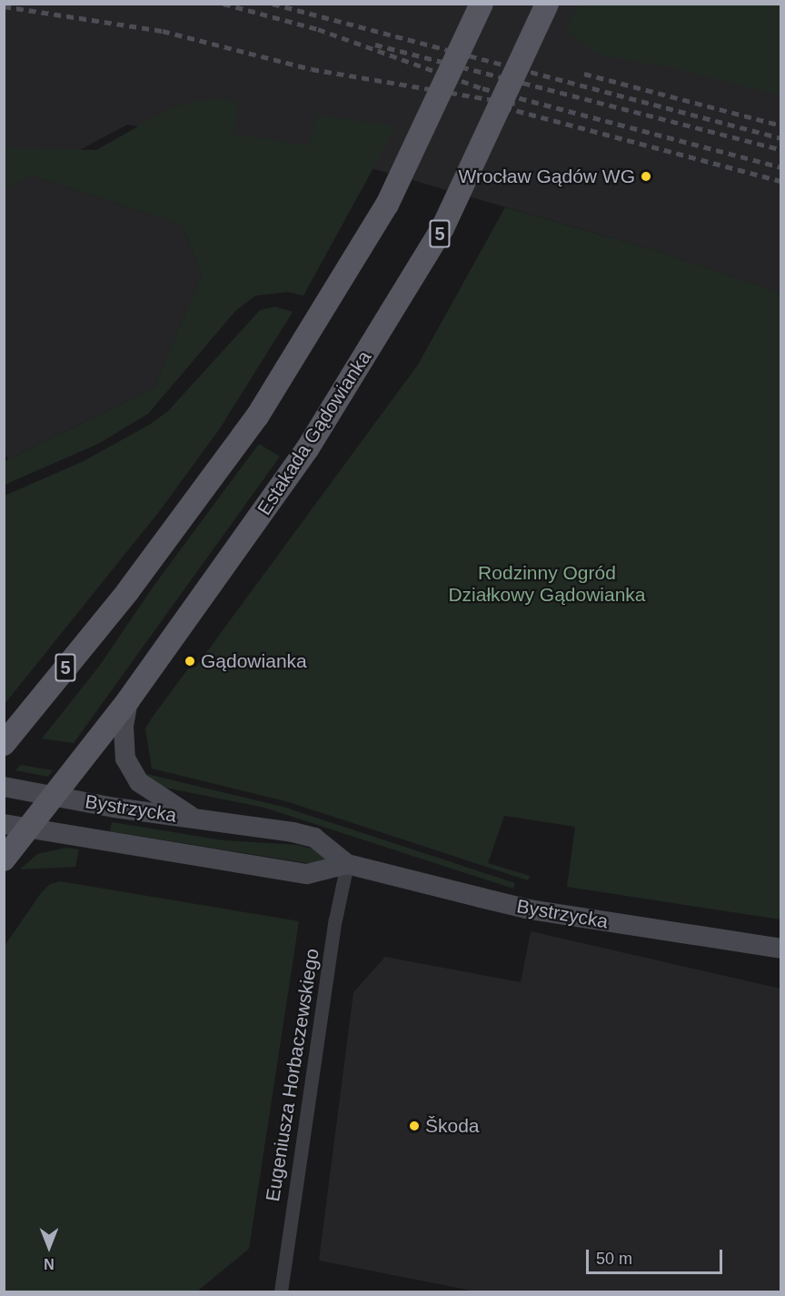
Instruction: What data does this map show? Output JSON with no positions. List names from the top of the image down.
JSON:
{
  "streets": {
    "main road": ["5", "Estakada Gądowianka"],
    "street": ["Bystrzycka", "Eugeniusza Horbaczewskiego"]
  },
  "crossings": [
    ["5", "Estakada Gądowianka"],
    ["5", "Bystrzycka"],
    ["Estakada Gądowianka", "Bystrzycka"],
    ["Bystrzycka", "Eugeniusza Horbaczewskiego"]
  ],
  "parks": ["Rodzinny Ogród Działkowy Gądowianka"],
  "places": ["Wrocław Gądów WG", "Gądowianka", "Škoda"],
  "scale_bar": "50 m",
  "north": "bottom"
}
